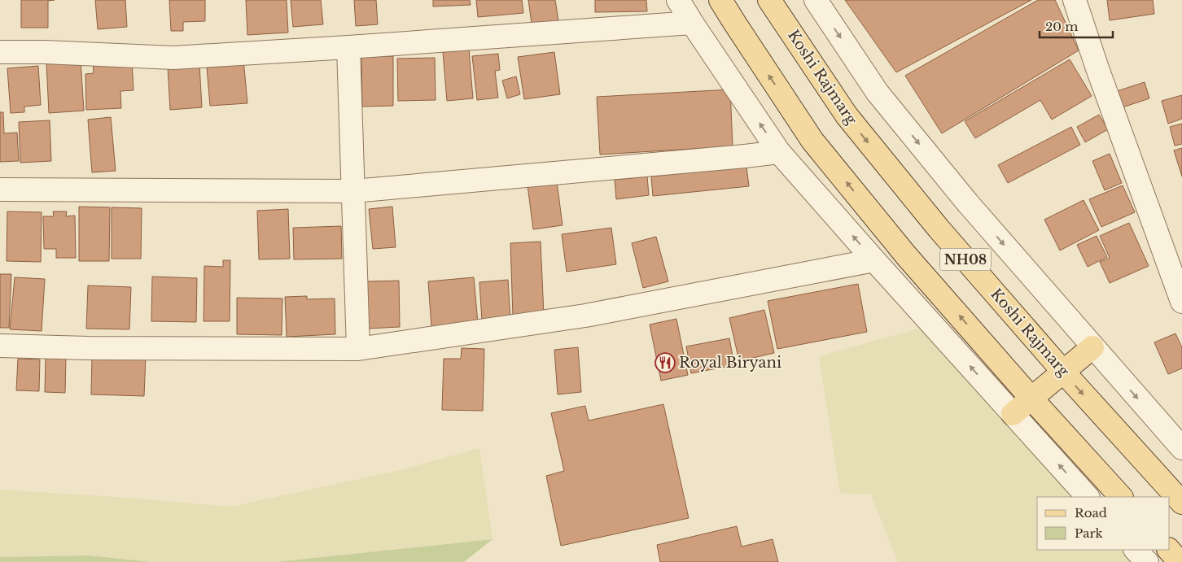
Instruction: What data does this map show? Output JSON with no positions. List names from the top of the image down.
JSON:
{
  "streets": {
    "main road": ["Koshi Rajmarg", "NH08"]
  },
  "places": {
    "restaurant": ["Royal Biryani"]
  },
  "legend": ["Road", "Park"],
  "scale_bar": "20 m"
}
